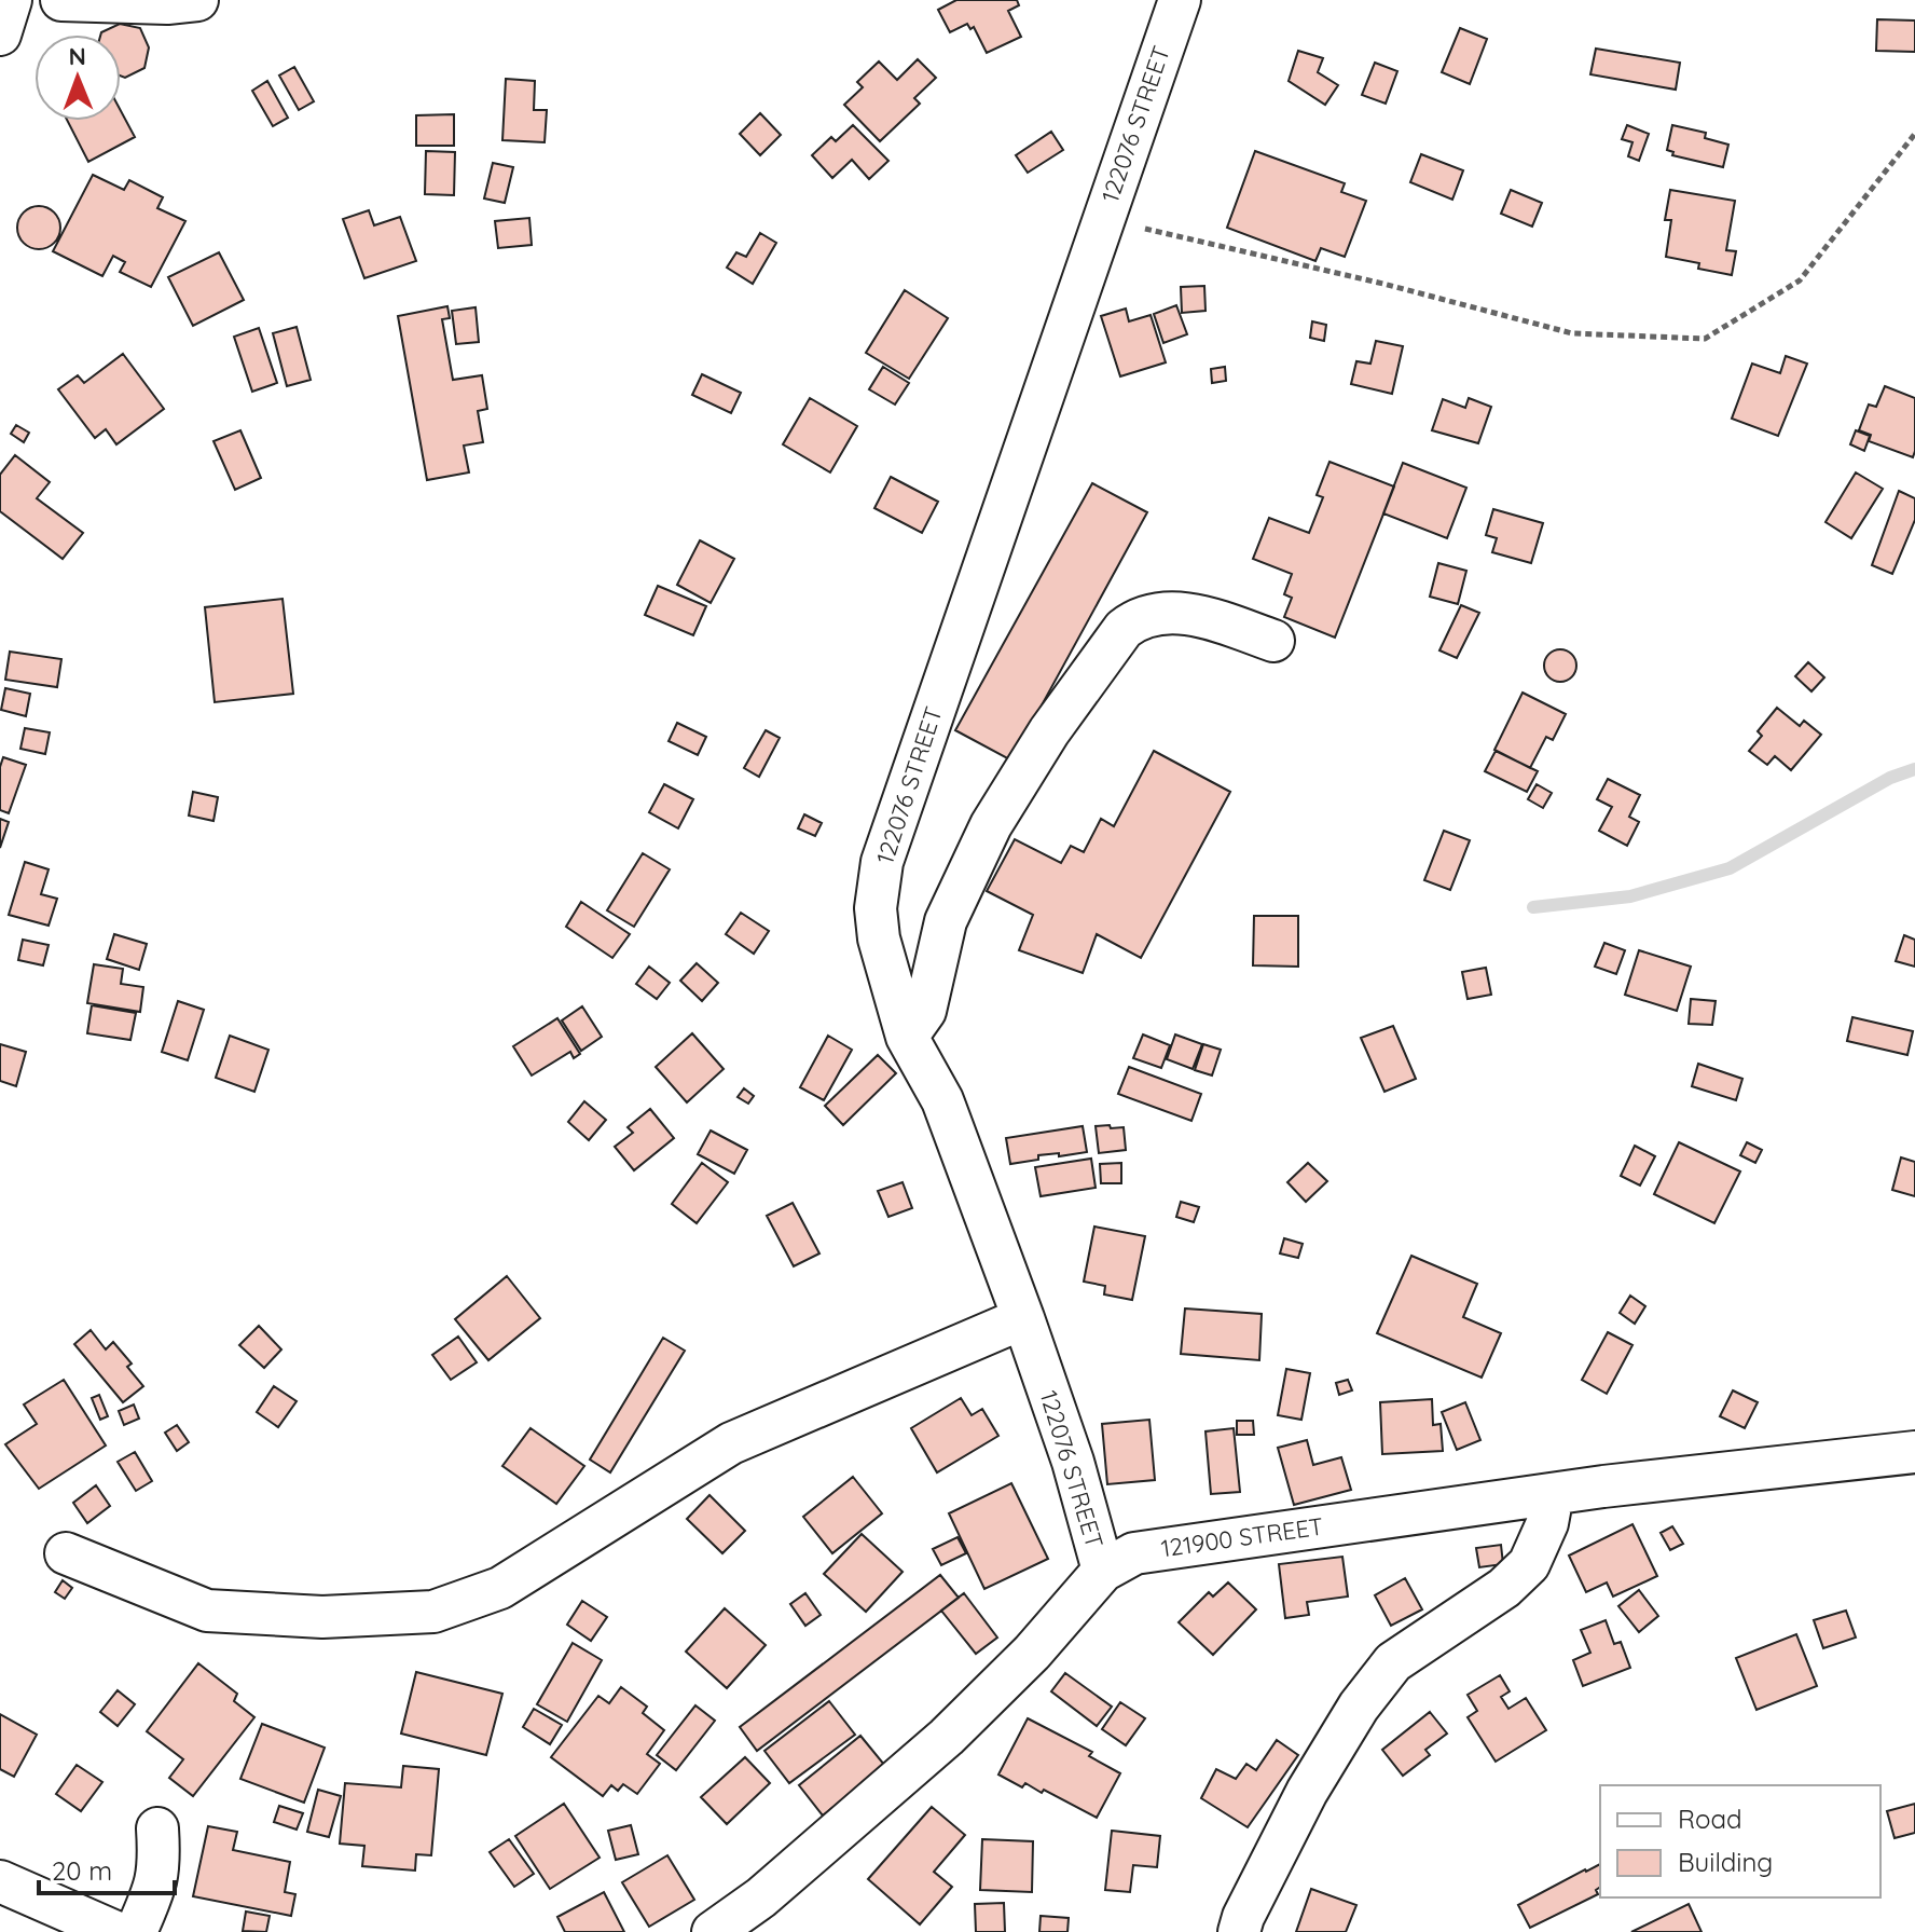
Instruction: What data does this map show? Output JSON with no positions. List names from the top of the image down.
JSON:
{
  "streets": {
    "street": ["122076 STREET", "121900 STREET"]
  },
  "crossings": [
    ["122076 STREET", "121900 STREET"]
  ],
  "legend": ["Road", "Building"],
  "scale_bar": "20 m",
  "north": "top"
}
